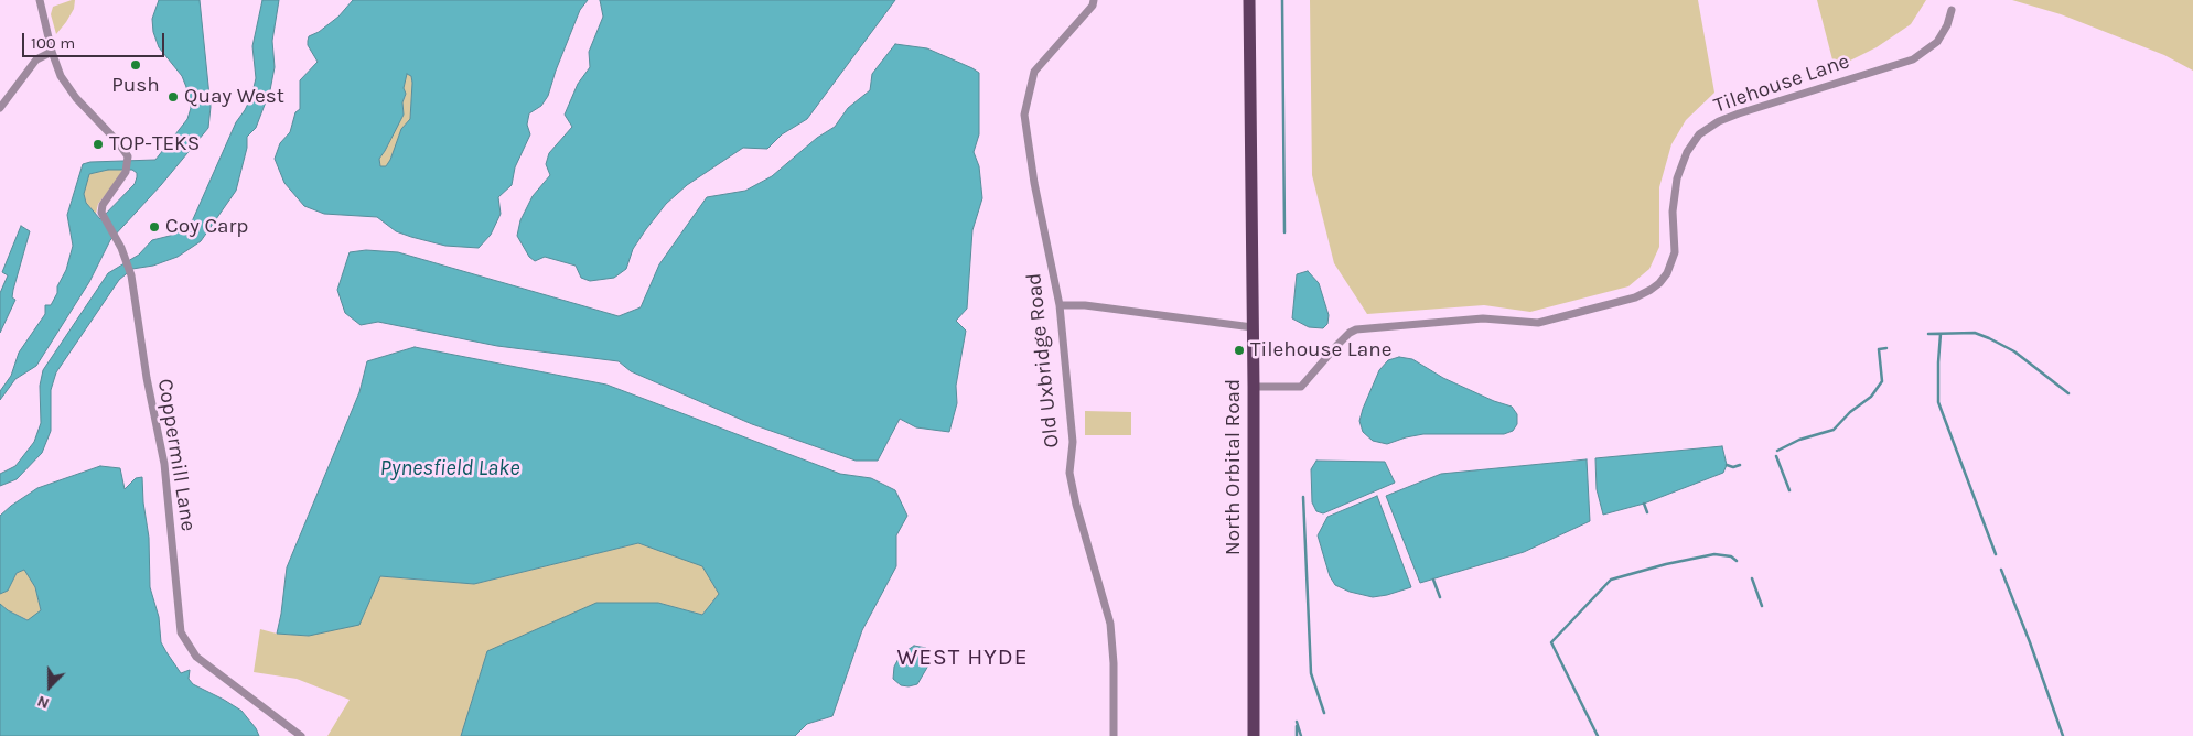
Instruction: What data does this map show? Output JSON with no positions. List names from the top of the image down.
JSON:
{
  "streets": {
    "main road": ["North Orbital Road"],
    "street": ["Tilehouse Lane", "Old Uxbridge Road", "Coppermill Lane"]
  },
  "crossings": [
    ["Tilehouse Lane", "North Orbital Road"]
  ],
  "districts": ["WEST HYDE"],
  "water": ["Pynesfield Lake"],
  "places": [
    "Push",
    "Quay West",
    "TOP-TEKS",
    "Coy Carp",
    "Tilehouse Lane"
  ],
  "scale_bar": "100 m",
  "north": "bottom"
}
